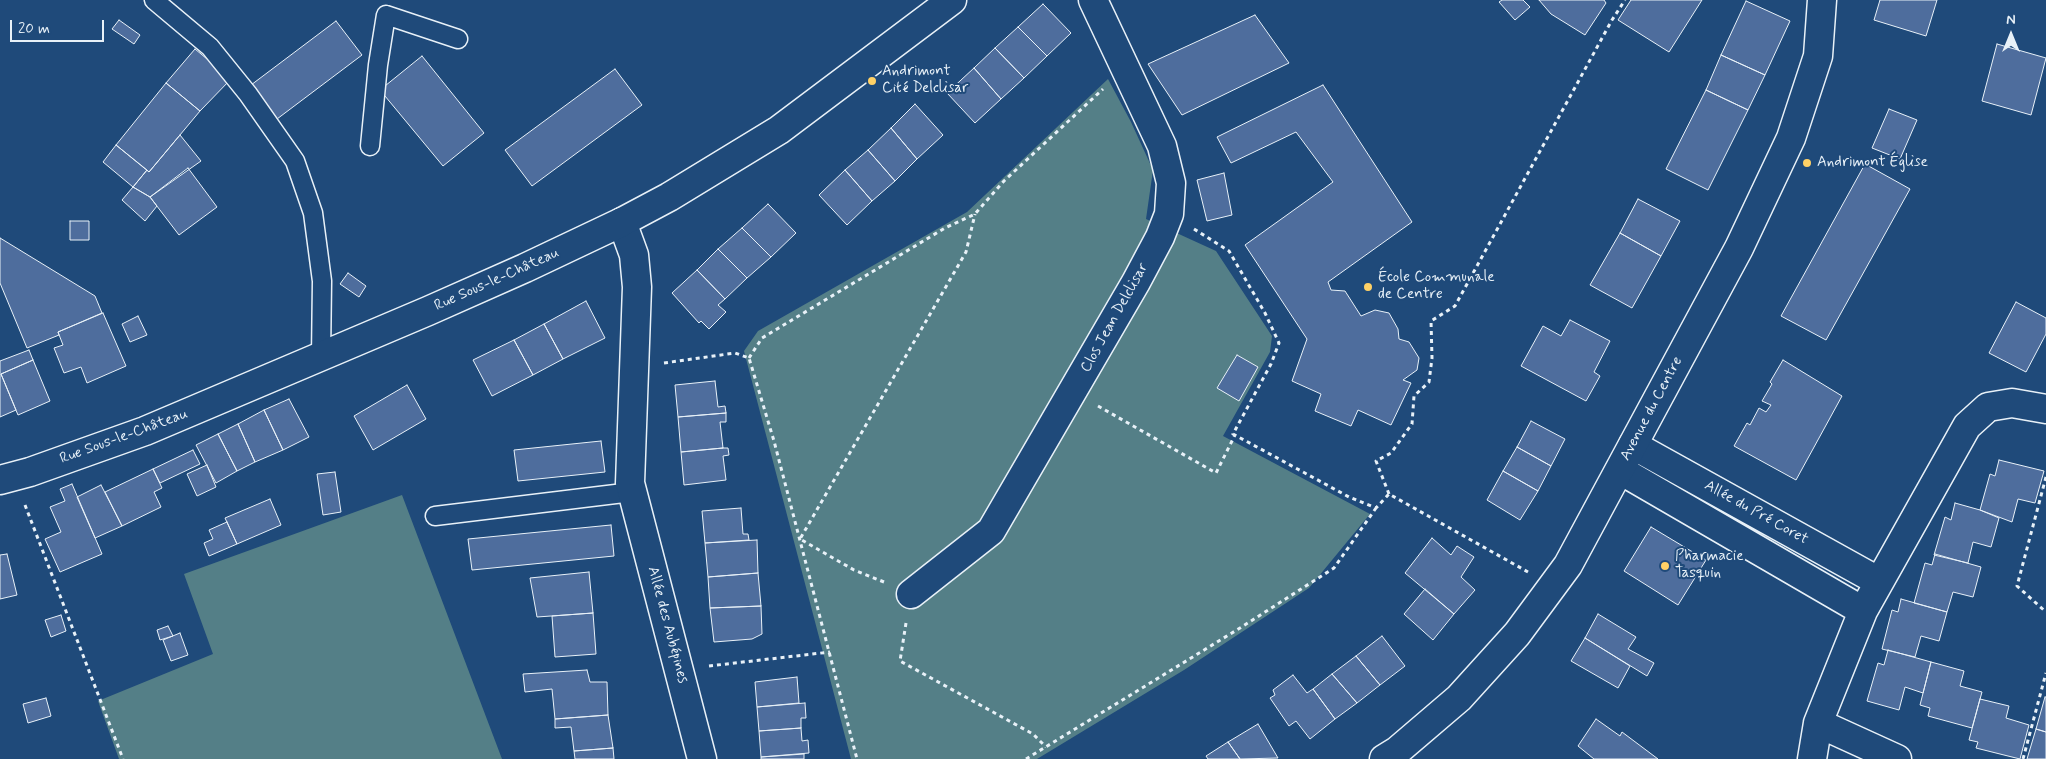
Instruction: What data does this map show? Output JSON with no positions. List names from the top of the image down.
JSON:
{
  "streets": {
    "street": [
      "Rue Sous-le-Château",
      "Clos Jean Delclisar",
      "Avenue du Centre",
      "Allée du Pré Coret",
      "Allée des Aubépines"
    ]
  },
  "crossings": [
    ["Rue Sous-le-Château", "Allée des Aubépines"],
    ["Avenue du Centre", "Allée du Pré Coret"]
  ],
  "places": [
    "Andrimont Cité Delclisar",
    "Andrimont Église",
    "École Communale de Centre",
    "Pharmacie Tasquin"
  ],
  "scale_bar": "20 m",
  "north": "top"
}
